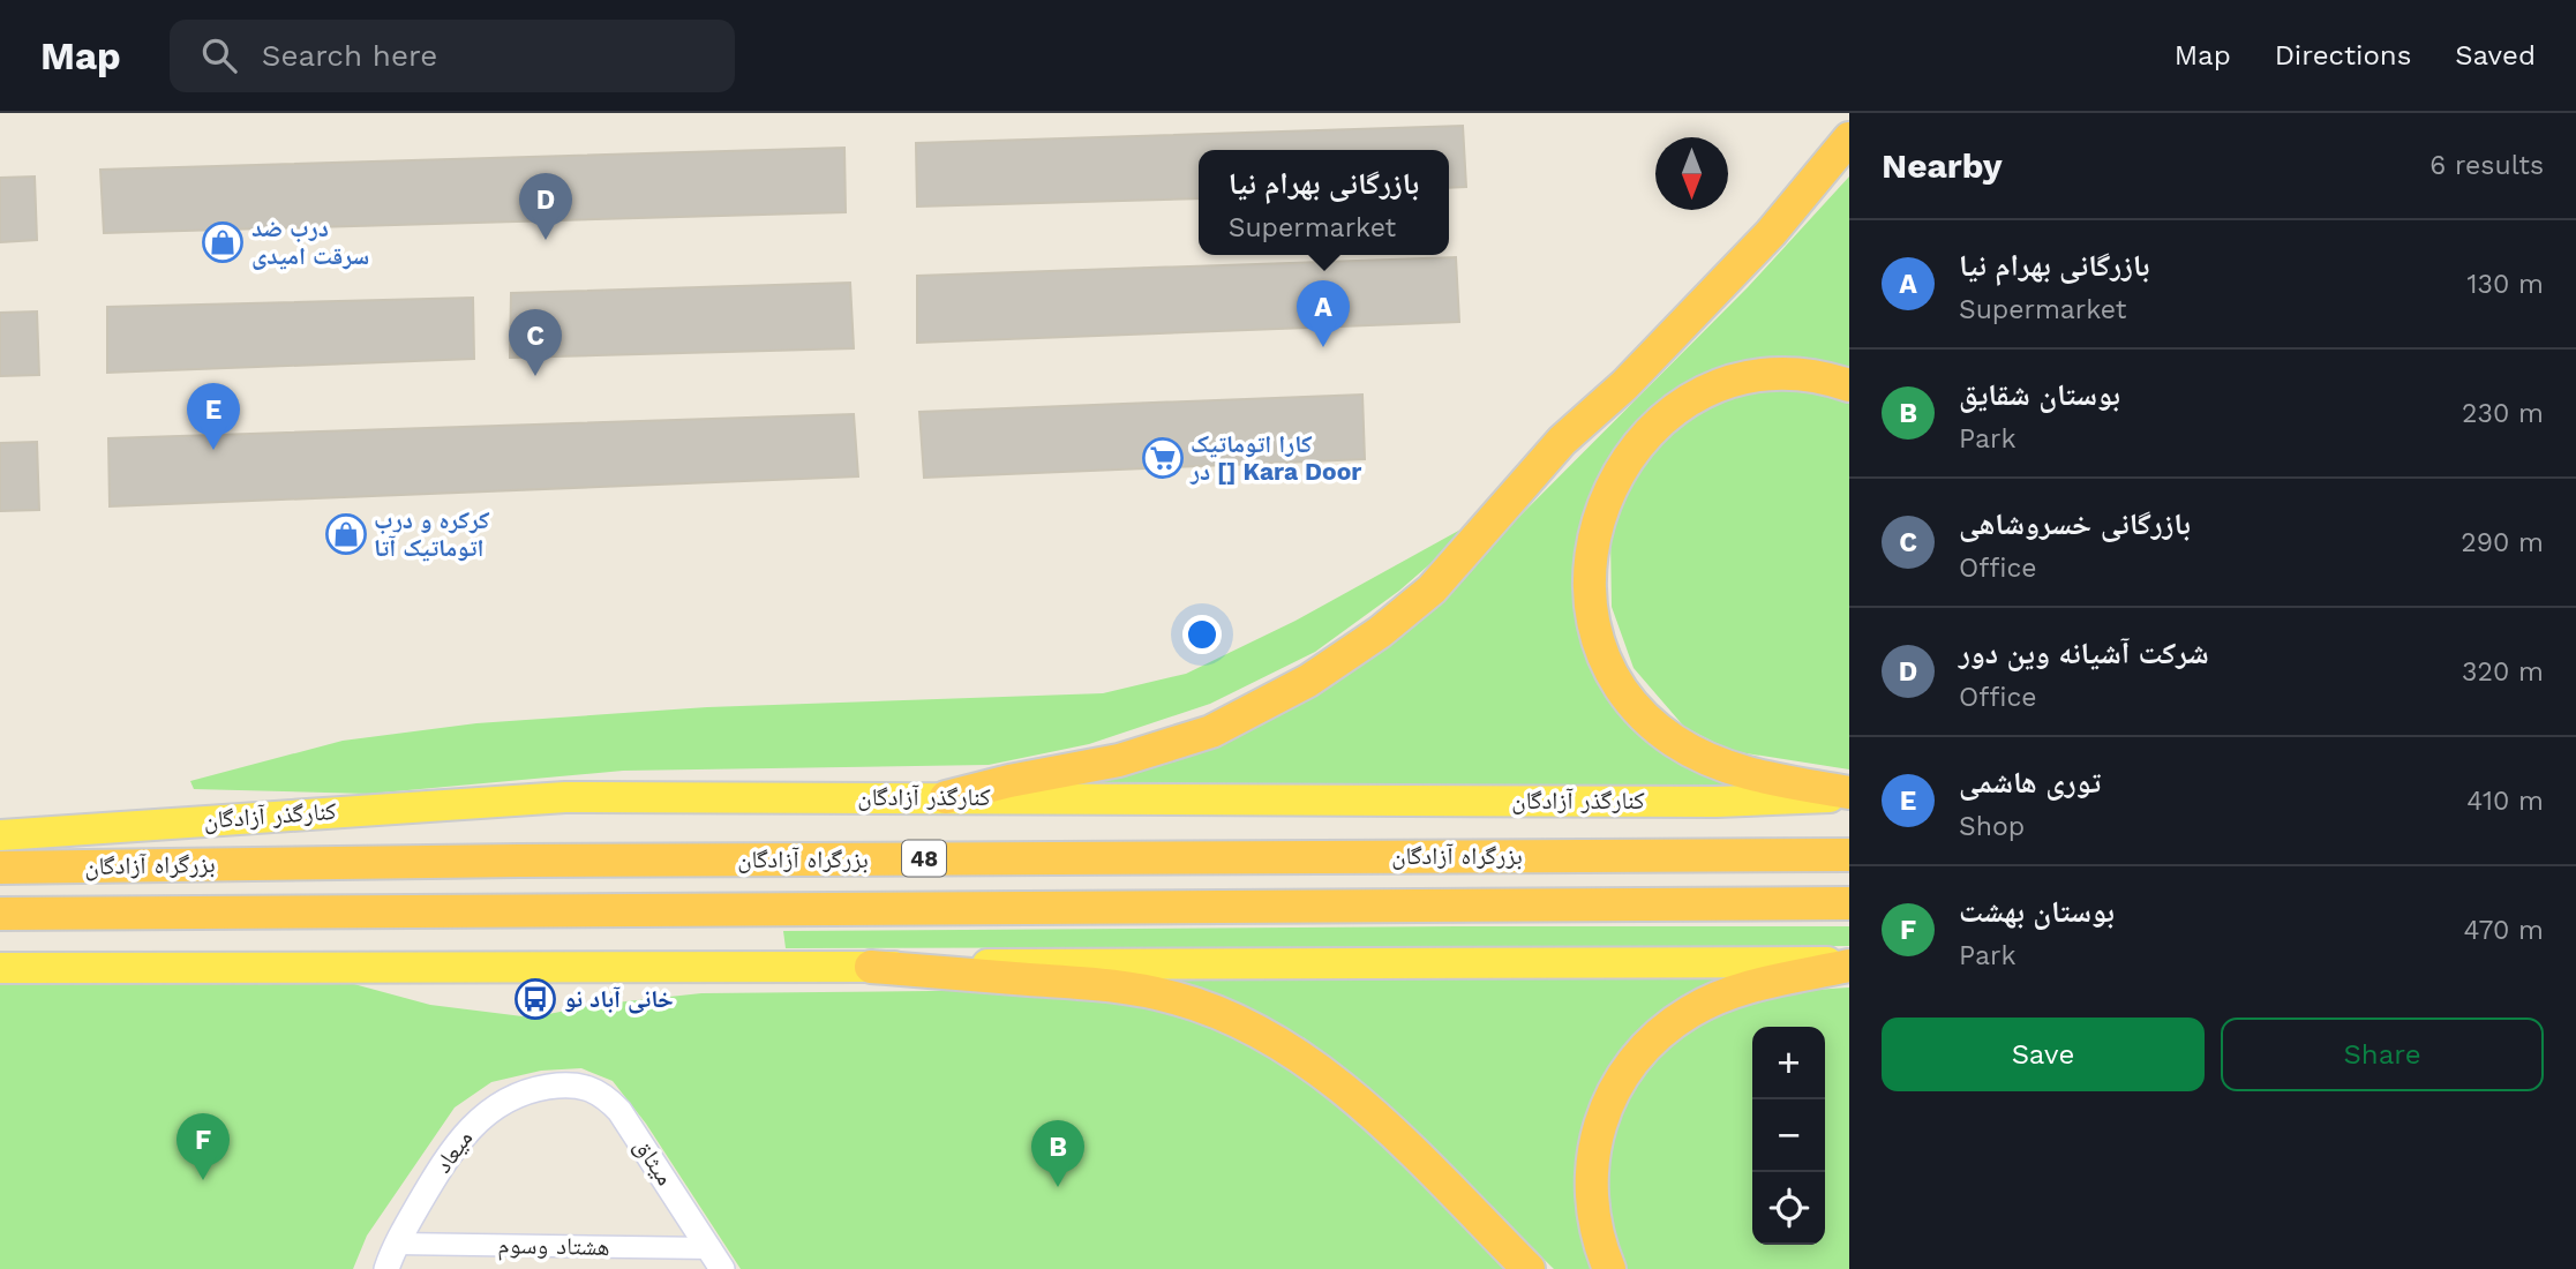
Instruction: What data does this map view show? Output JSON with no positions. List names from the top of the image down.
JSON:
{
  "streets": {
    "highway": ["بزرگراه آزادگان", "48"],
    "main road": ["کنارگذر آزادگان"],
    "street": ["میعاد", "میثاق", "هشتاد وسوم"]
  },
  "crossings": [
    ["میعاد", "میثاق"],
    ["میعاد", "هشتاد وسوم"],
    ["میثاق", "هشتاد وسوم"]
  ],
  "places": {
    "shop": ["درب ضد سرقت امیدی", "کرکره و درب اتوماتیک آتا"],
    "supermarket": ["کارا اتوماتیک در [] Kara Door"],
    "bus stop": ["خانی آباد نو"]
  },
  "north": "bottom",
  "page": {
    "header": "Map",
    "search": "Search here",
    "nav": ["Map", "Directions", "Saved"],
    "heading": ["Nearby", "6 results"],
    "popup": ["بازرگانی بهرام نیا", "Supermarket"],
    "pins": [
      "D",
      "A",
      "C",
      "E",
      "F",
      "B"
    ],
    "list": [
      {
        "mark": "A",
        "name": "بازرگانی بهرام نیا",
        "note": "Supermarket",
        "value": "130 m"
      },
      {
        "mark": "B",
        "name": "بوستان شقایق",
        "note": "Park",
        "value": "230 m"
      },
      {
        "mark": "C",
        "name": "بازرگانی خسروشاهی",
        "note": "Office",
        "value": "290 m"
      },
      {
        "mark": "D",
        "name": "شرکت آشیانه وین دور",
        "note": "Office",
        "value": "320 m"
      },
      {
        "mark": "E",
        "name": "توری هاشمی",
        "note": "Shop",
        "value": "410 m"
      },
      {
        "mark": "F",
        "name": "بوستان بهشت",
        "note": "Park",
        "value": "470 m"
      }
    ],
    "buttons": ["Save", "Share"],
    "map_buttons": ["+", "−"]
  }
}
